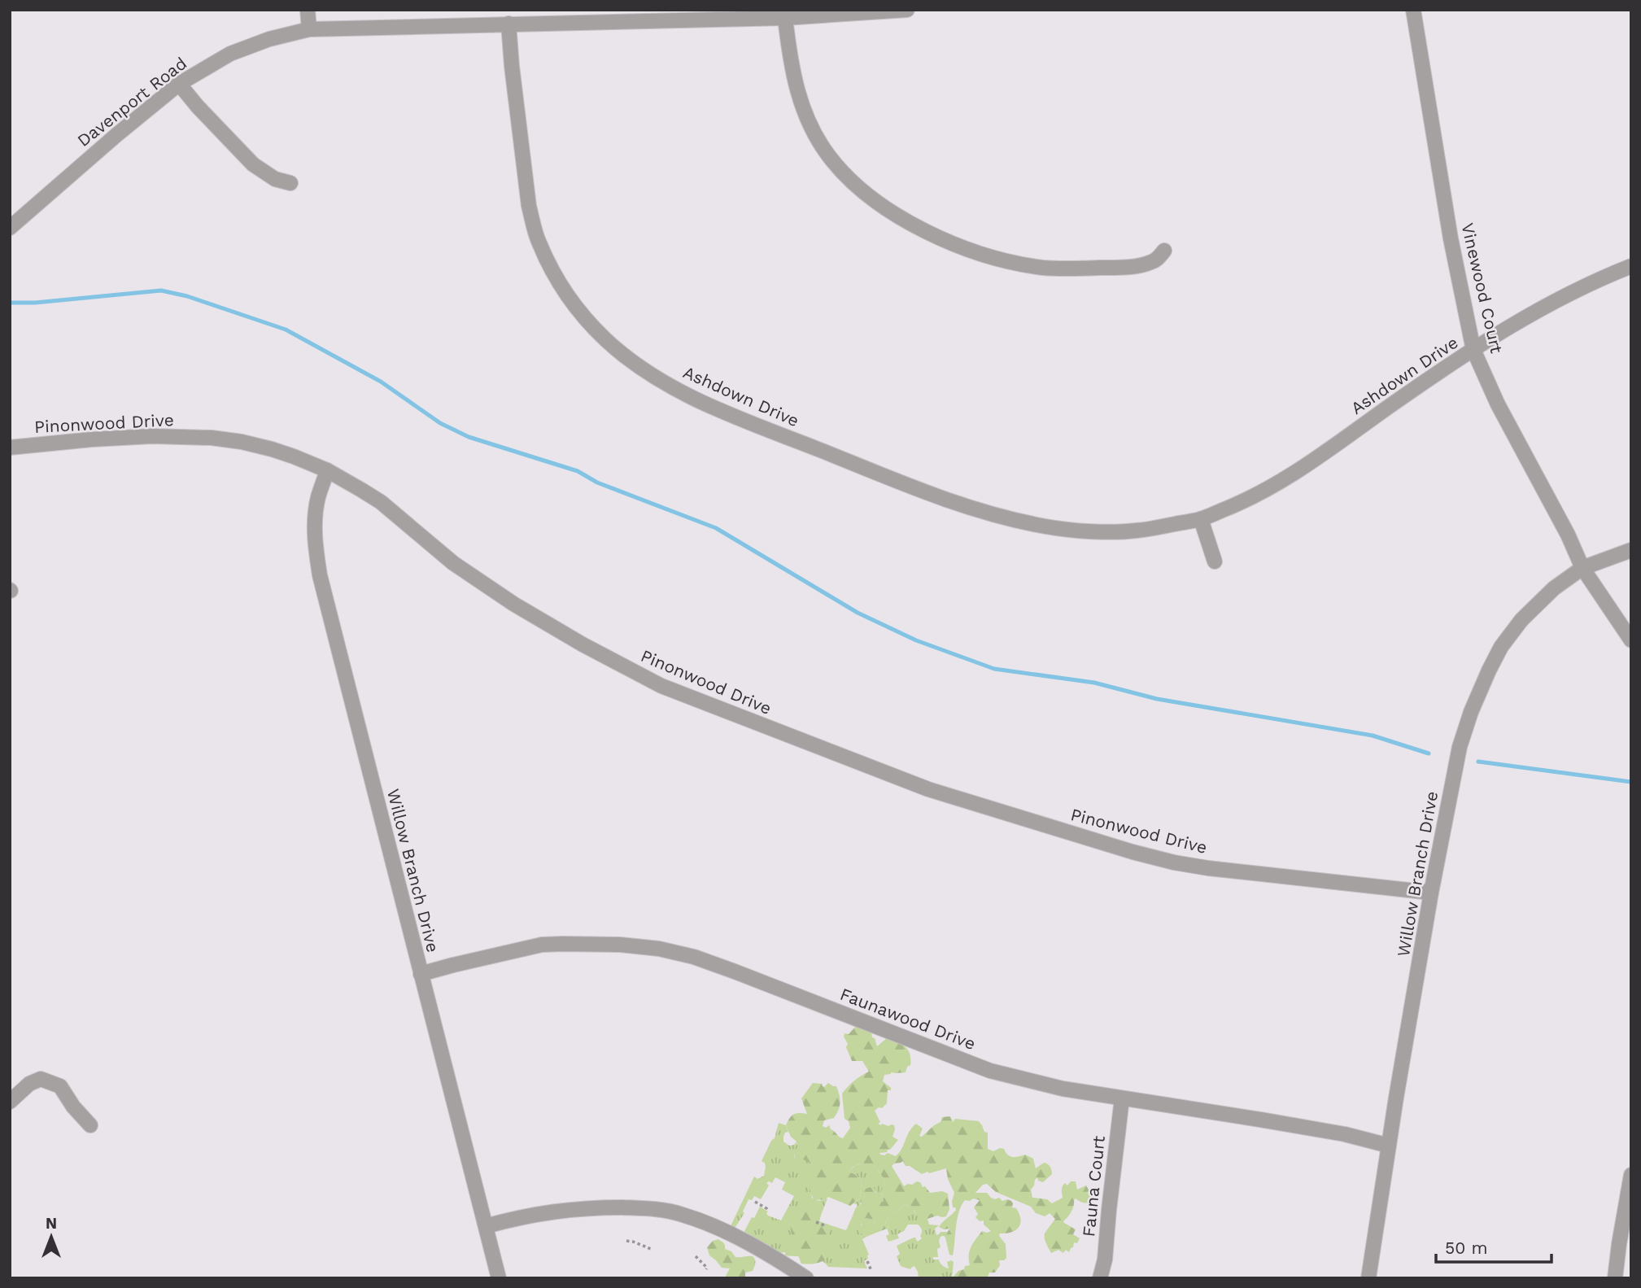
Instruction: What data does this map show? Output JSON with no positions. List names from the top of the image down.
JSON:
{
  "streets": {
    "street": [
      "Davenport Road",
      "Vinewood Court",
      "Ashdown Drive",
      "Pinonwood Drive",
      "Willow Branch Drive",
      "Faunawood Drive",
      "Fauna Court"
    ]
  },
  "crossings": [
    ["Davenport Road", "Ashdown Drive"],
    ["Vinewood Court", "Ashdown Drive"],
    ["Vinewood Court", "Willow Branch Drive"],
    ["Pinonwood Drive", "Willow Branch Drive"],
    ["Willow Branch Drive", "Faunawood Drive"],
    ["Faunawood Drive", "Fauna Court"]
  ],
  "scale_bar": "50 m",
  "north": "top"
}
